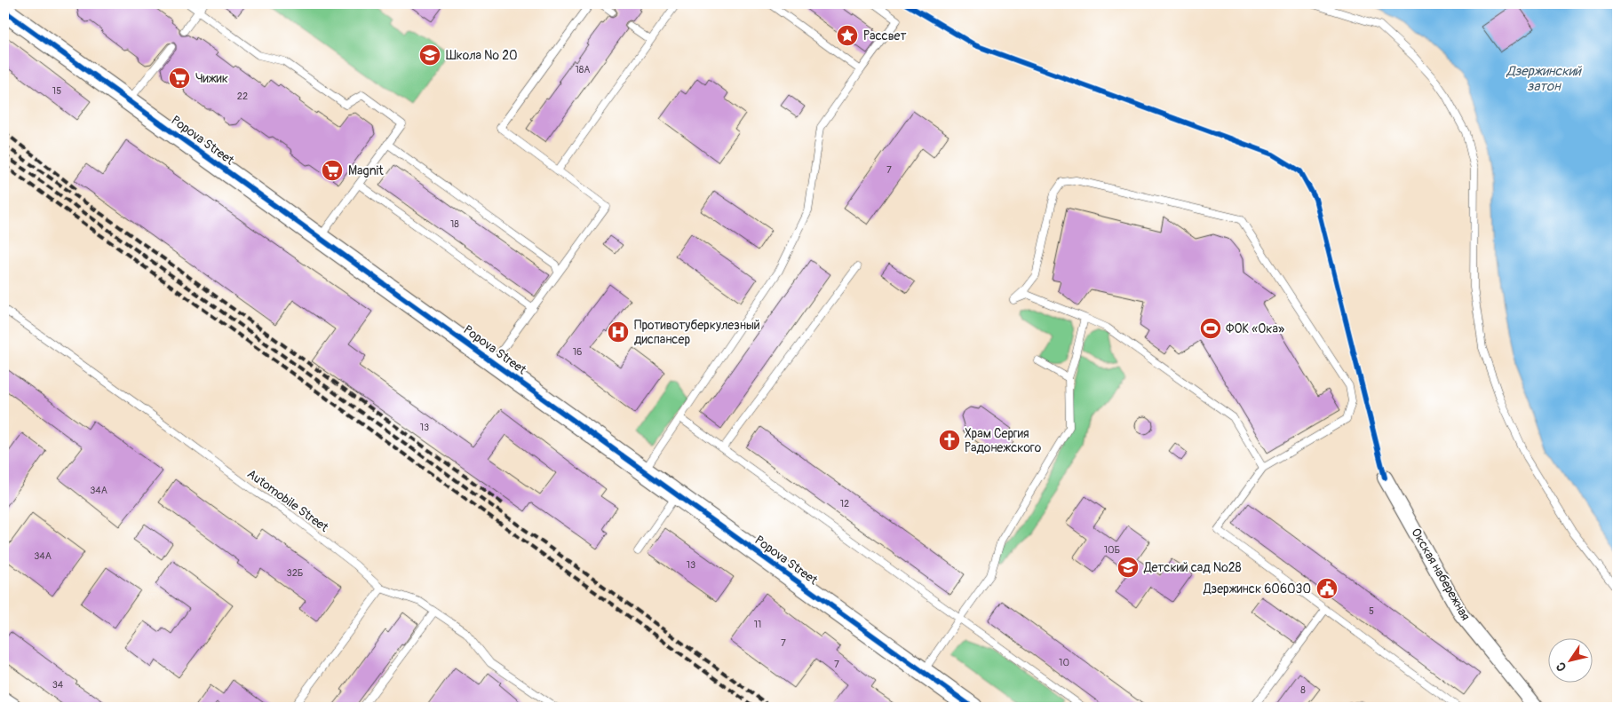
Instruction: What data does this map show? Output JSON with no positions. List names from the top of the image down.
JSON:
{
  "streets": {
    "street": ["Popova Street", "Окская набережная"],
    "lane": ["Automobile Street"]
  },
  "water": ["Дзержинский затон"],
  "places": {
    "place": ["Рассвет"],
    "school or university": ["Школа № 20", "Детский сад №28"],
    "supermarket": ["Чижик", "Magnit"],
    "sports": ["ФОК «Ока»"],
    "hospital": ["Противотуберкулезный диспансер"],
    "church": ["Храм Сергия Радонежского"],
    "public building": ["Дзержинск 606030"]
  },
  "house_numbers": [
    "18А",
    "15",
    "22",
    "7",
    "18",
    "16",
    "13",
    "34А",
    "12",
    "10Б",
    "34А",
    "13",
    "32Б",
    "5",
    "11",
    "7",
    "10",
    "7",
    "34",
    "8"
  ],
  "north": "bottom left"
}
